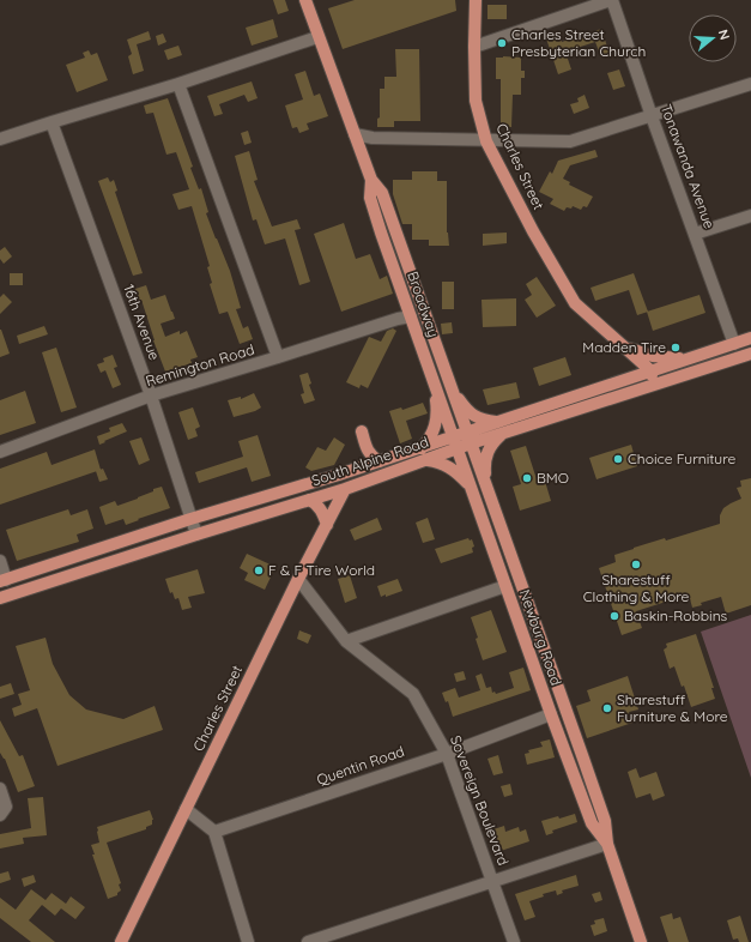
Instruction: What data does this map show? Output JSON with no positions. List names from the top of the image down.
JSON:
{
  "streets": {
    "main road": [
      "Charles Street",
      "Broadway",
      "South Alpine Road",
      "Newburg Road"
    ],
    "street": [
      "Tonawanda Avenue",
      "16th Avenue",
      "Remington Road",
      "Quentin Road",
      "Sovereign Boulevard"
    ]
  },
  "crossings": [
    ["Charles Street", "South Alpine Road"],
    ["Charles Street", "Sovereign Boulevard"],
    ["Tonawanda Avenue", "South Alpine Road"],
    ["Broadway", "Remington Road"],
    ["Broadway", "South Alpine Road"],
    ["Broadway", "Newburg Road"],
    ["16th Avenue", "Remington Road"],
    ["16th Avenue", "South Alpine Road"],
    ["South Alpine Road", "Newburg Road"],
    ["Newburg Road", "Quentin Road"],
    ["Quentin Road", "Sovereign Boulevard"]
  ],
  "places": [
    "Charles Street Presbyterian Church",
    "Madden Tire",
    "Choice Furniture",
    "BMO",
    "Sharestuff Clothing & More",
    "F & F Tire World",
    "Baskin-Robbins",
    "Sharestuff Furniture & More"
  ],
  "north": "right"
}
